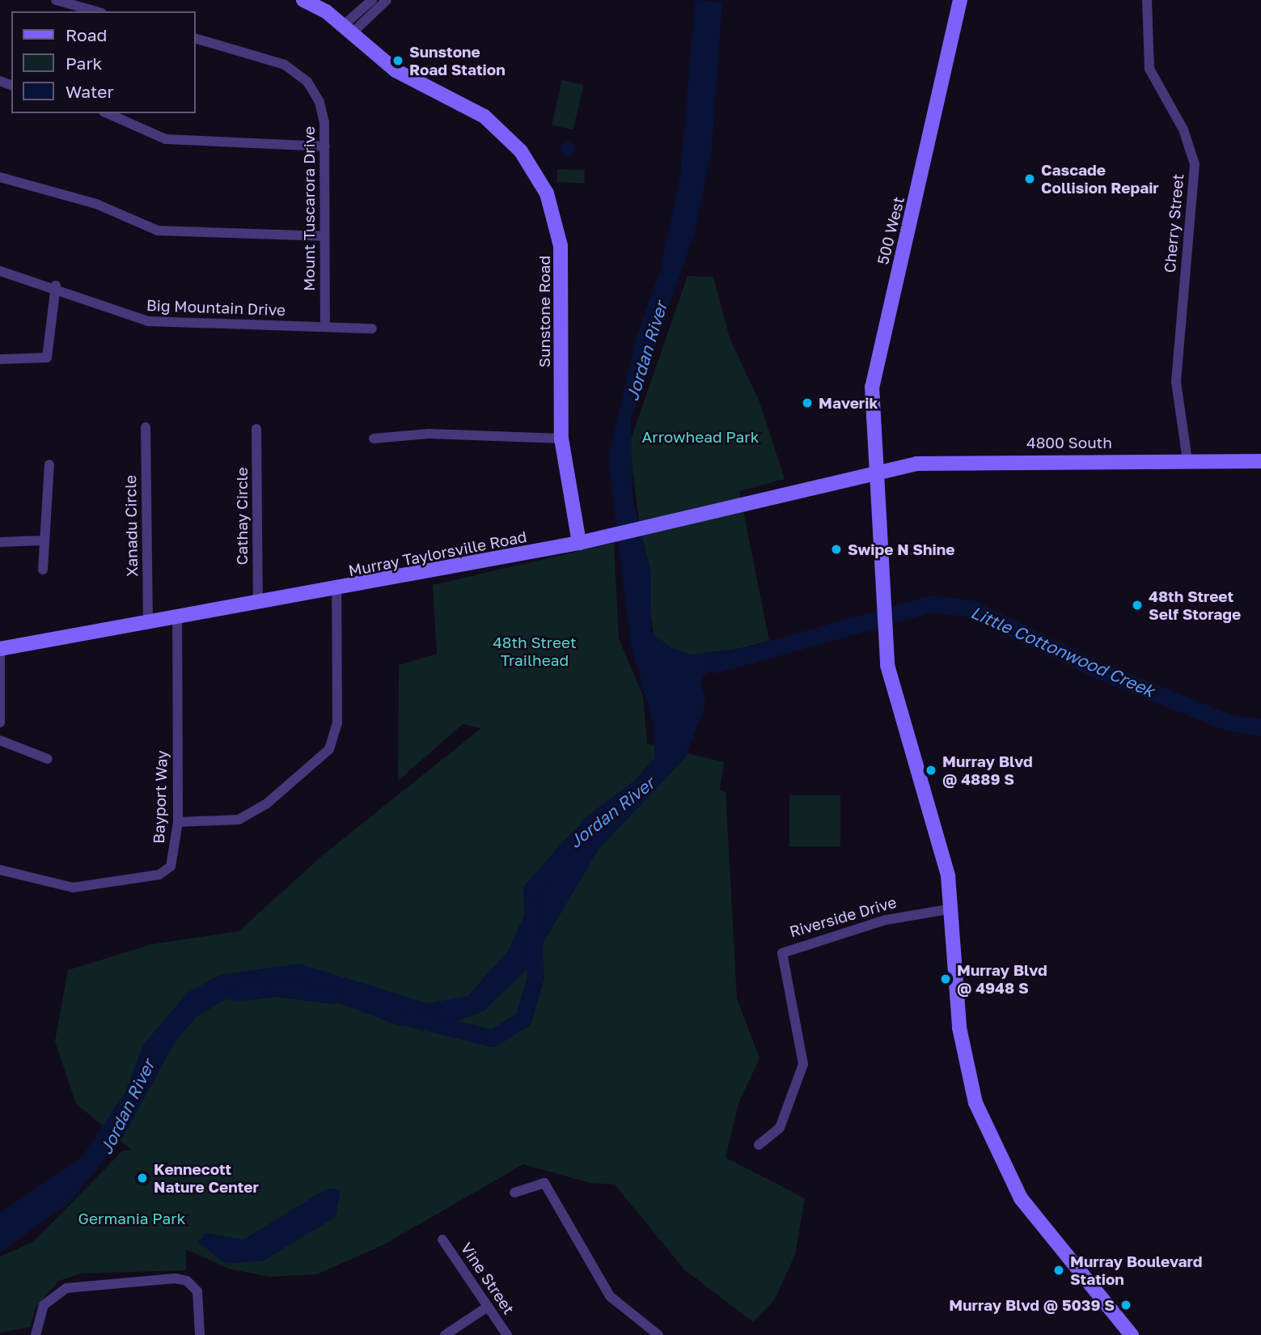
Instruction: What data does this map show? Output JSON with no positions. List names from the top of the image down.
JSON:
{
  "streets": {
    "street": [
      "Mount Tuscarora Drive",
      "Cherry Street",
      "500 West",
      "Big Mountain Drive",
      "Sunstone Road",
      "4800 South",
      "Cathay Circle",
      "Xanadu Circle",
      "Murray Taylorsville Road",
      "Bayport Way",
      "Riverside Drive",
      "Vine Street"
    ]
  },
  "crossings": [
    ["Mount Tuscarora Drive", "Big Mountain Drive"],
    ["Cherry Street", "4800 South"],
    ["500 West", "4800 South"],
    ["500 West", "Murray Taylorsville Road"],
    ["500 West", "Riverside Drive"],
    ["Sunstone Road", "Murray Taylorsville Road"],
    ["4800 South", "Murray Taylorsville Road"],
    ["Cathay Circle", "Murray Taylorsville Road"],
    ["Xanadu Circle", "Murray Taylorsville Road"],
    ["Murray Taylorsville Road", "Bayport Way"]
  ],
  "water": ["Jordan River", "Little Cottonwood Creek"],
  "parks": ["Arrowhead Park", "48th Street Trailhead", "Germania Park"],
  "places": [
    "Sunstone Road Station",
    "Cascade Collision Repair",
    "Maverik",
    "Swipe N Shine",
    "48th Street Self Storage",
    "Murray Blvd @ 4889 S",
    "Murray Blvd @ 4948 S",
    "Kennecott Nature Center",
    "Murray Boulevard Station",
    "Murray Blvd @ 5039 S"
  ],
  "legend": ["Road", "Park", "Water"]
}
